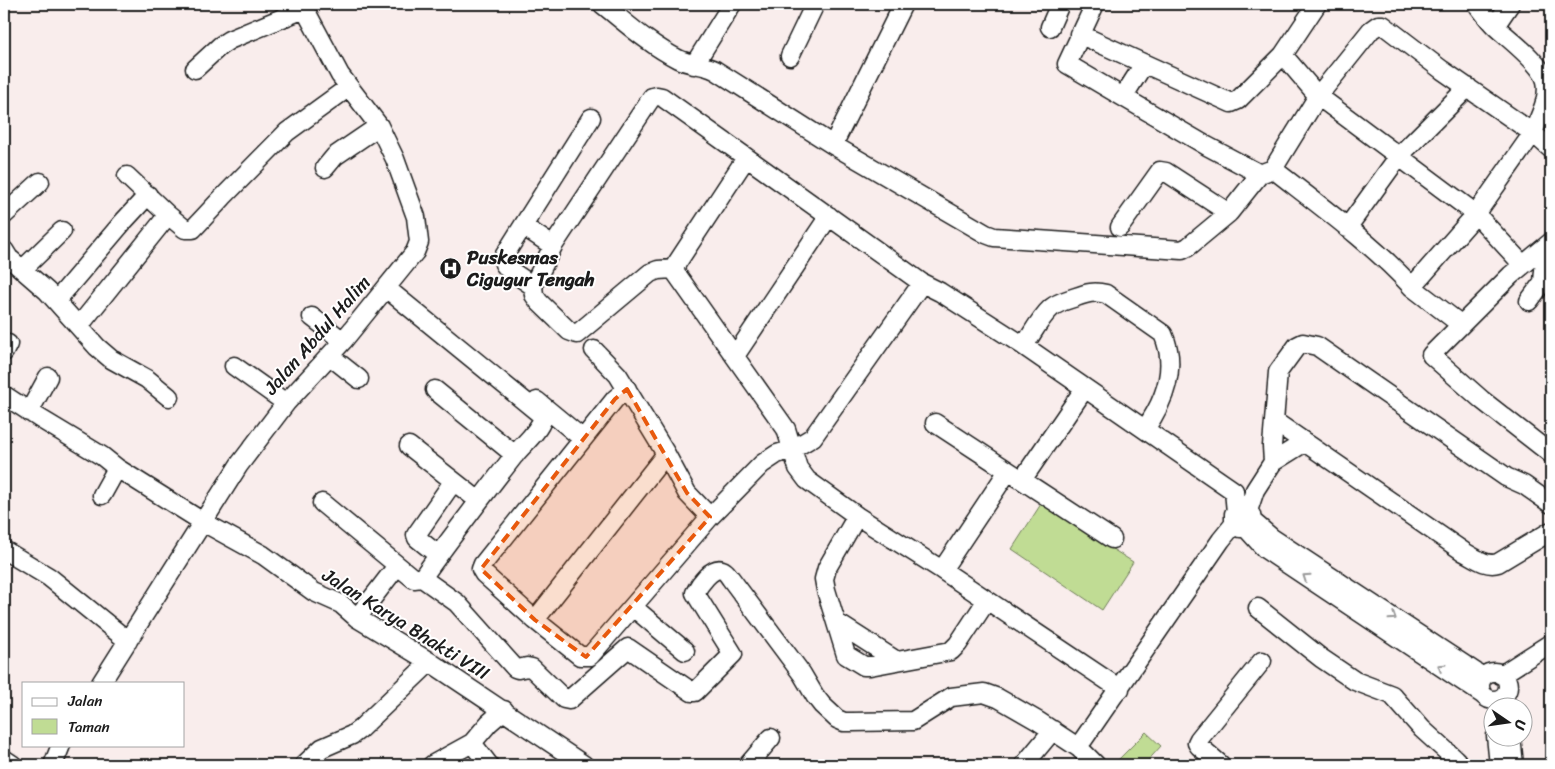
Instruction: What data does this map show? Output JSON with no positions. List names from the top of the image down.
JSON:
{
  "streets": {
    "street": ["Jalan Abdul Halim", "Jalan Karya Bhakti VIII"]
  },
  "crossings": [
    ["Jalan Abdul Halim", "Jalan Karya Bhakti VIII"]
  ],
  "places": {
    "hospital": ["Puskesmas Cigugur Tengah"]
  },
  "legend": ["Jalan", "Taman"],
  "north": "right"
}
